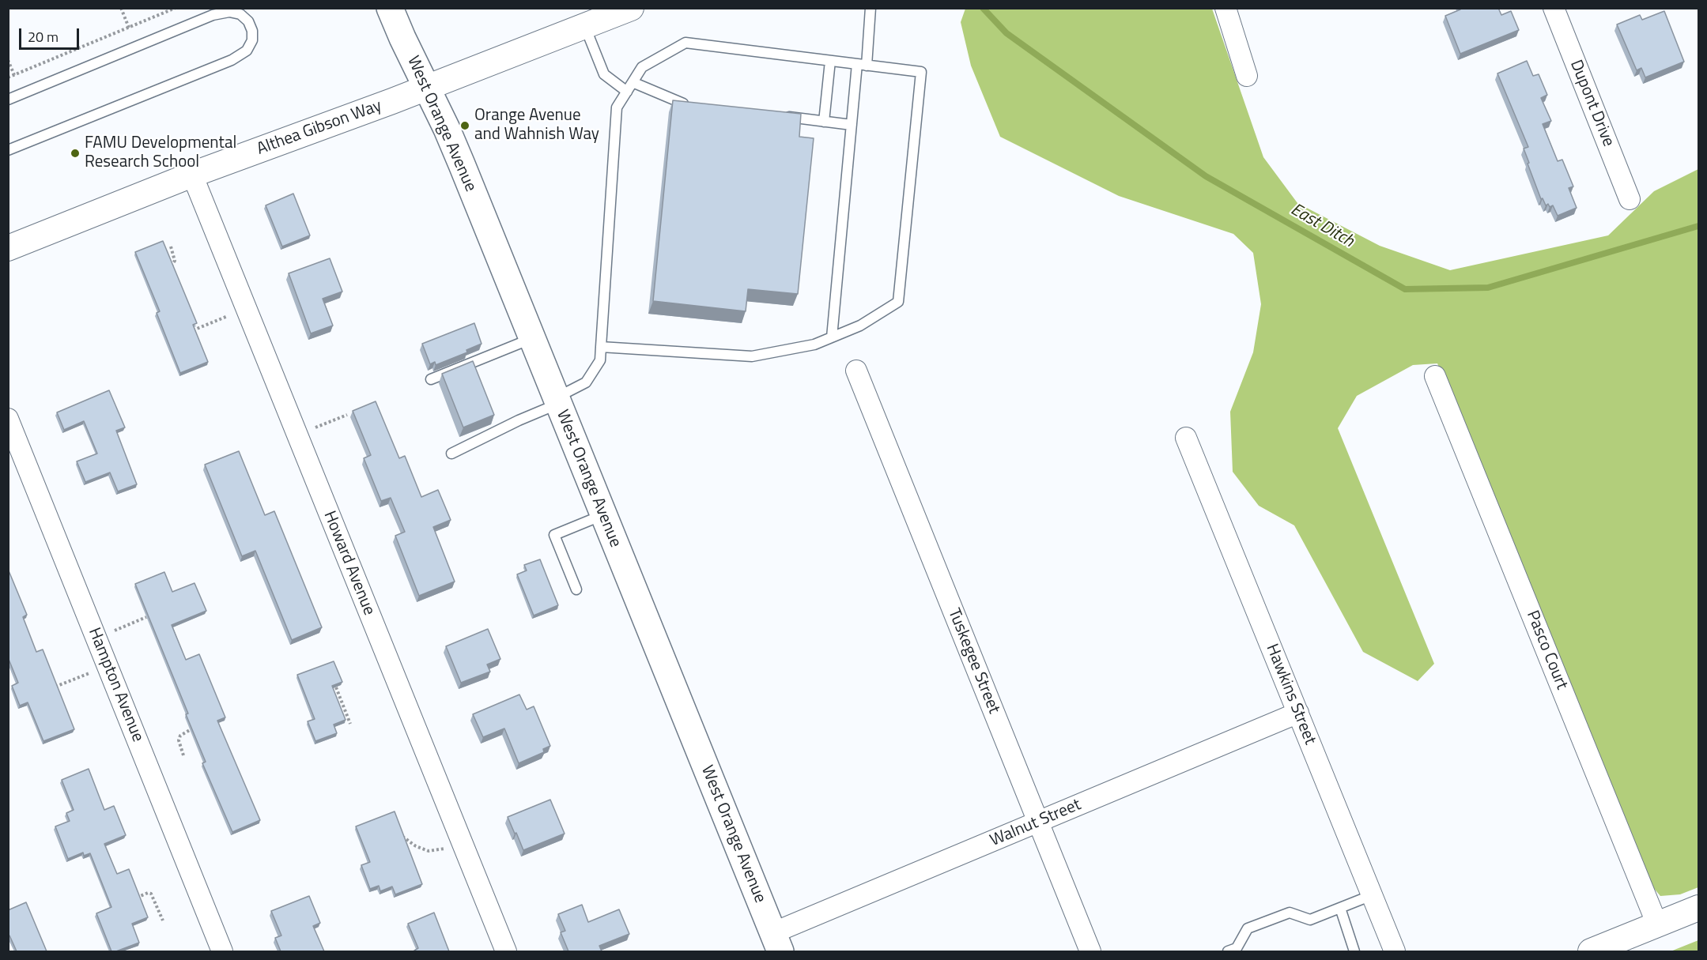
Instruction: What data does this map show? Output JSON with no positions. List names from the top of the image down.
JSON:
{
  "streets": {
    "main road": ["West Orange Avenue"],
    "street": [
      "Dupont Drive",
      "Althea Gibson Way",
      "Howard Avenue",
      "Pasco Court",
      "Tuskegee Street",
      "Hampton Avenue",
      "Hawkins Street",
      "Walnut Street"
    ]
  },
  "crossings": [
    ["West Orange Avenue", "Althea Gibson Way"],
    ["West Orange Avenue", "Walnut Street"],
    ["Althea Gibson Way", "Howard Avenue"],
    ["Tuskegee Street", "Walnut Street"],
    ["Hawkins Street", "Walnut Street"]
  ],
  "water": ["East Ditch"],
  "places": ["Orange Avenue and Wahnish Way", "FAMU Developmental Research School"],
  "scale_bar": "20 m"
}
